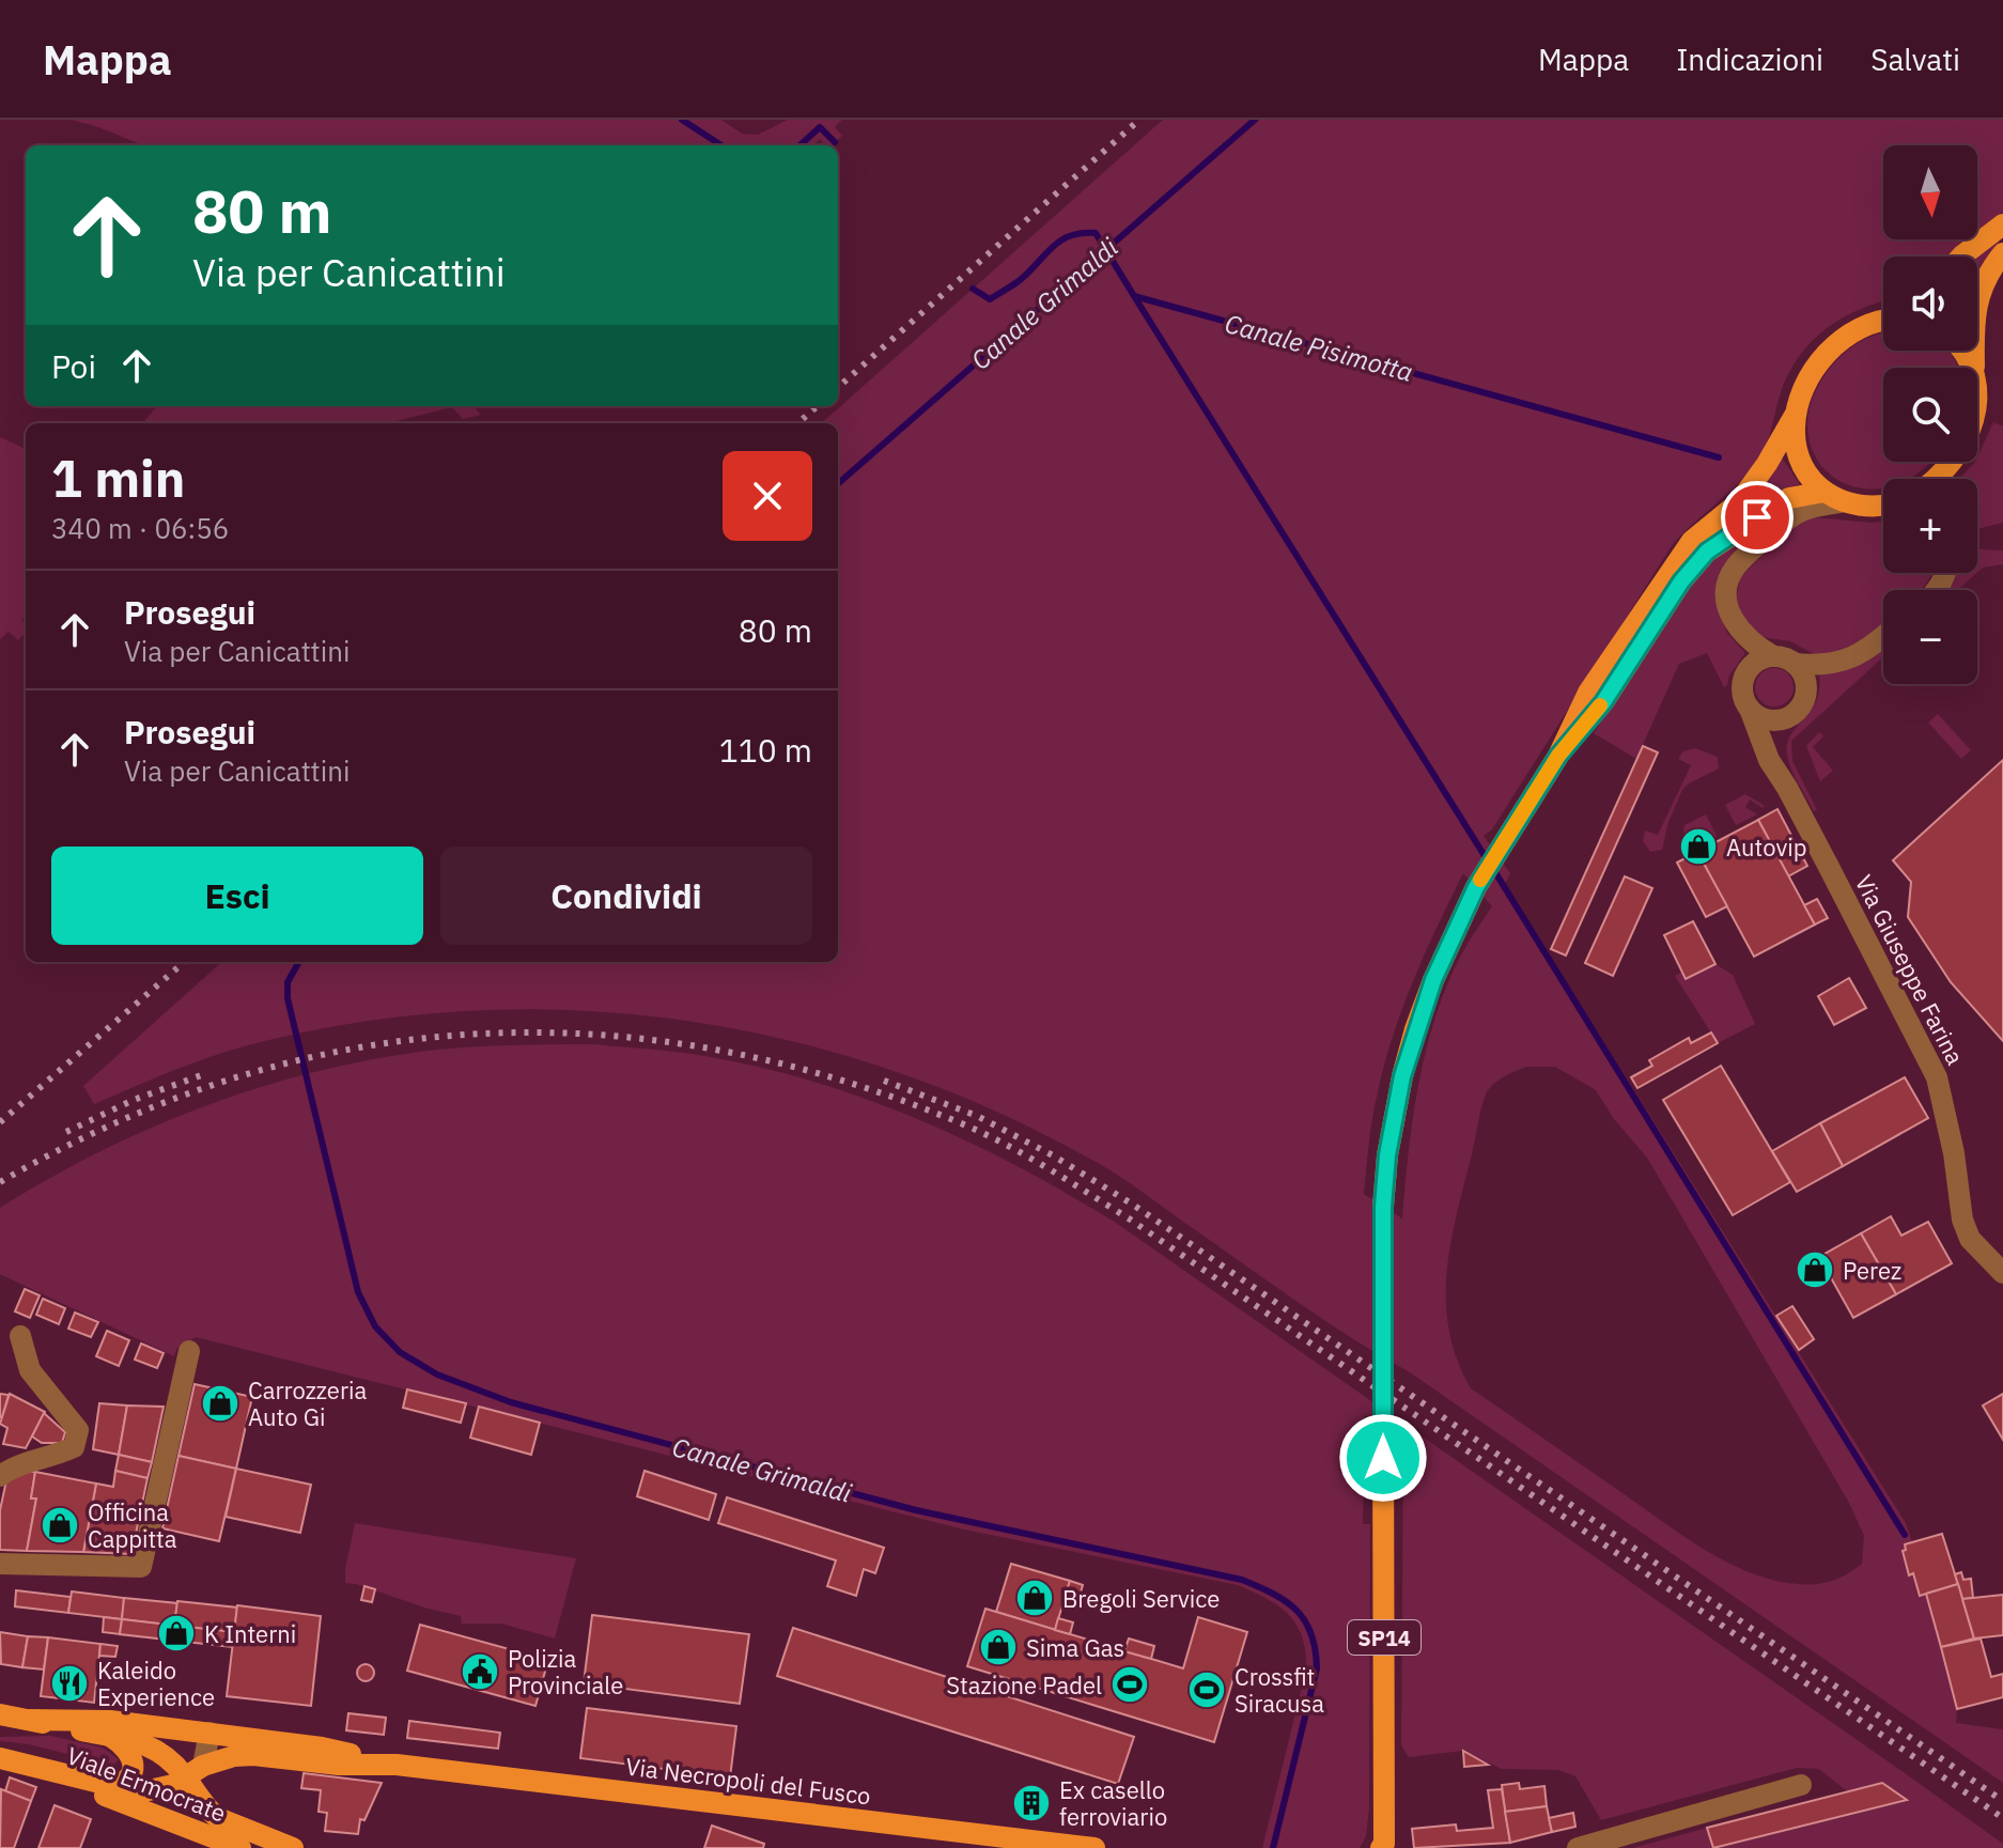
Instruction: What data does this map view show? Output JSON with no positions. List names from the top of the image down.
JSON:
{
  "streets": {
    "main road": ["SP14", "Via Necropoli del Fusco", "Viale Ermocrate"],
    "street": ["Via Giuseppe Farina"]
  },
  "water": ["Canale Grimaldi", "Canale Pisimotta"],
  "places": {
    "shop": [
      "Autovip",
      "Perez",
      "Carrozzeria Auto Gi",
      "Officina Cappitta",
      "Bregoli Service",
      "K Interni",
      "Sima Gas"
    ],
    "public building": ["Polizia Provinciale"],
    "restaurant": ["Kaleido Experience"],
    "sports": ["Stazione Padel", "Crossfit Siracusa"],
    "building": ["Ex casello ferroviario"]
  },
  "north": "bottom",
  "page": {
    "header": "Mappa",
    "nav": ["Mappa", "Indicazioni", "Salvati"],
    "map_buttons": ["+", "−"],
    "turn": ["80 m", "Via per Canicattini"],
    "then": "Poi",
    "heading": ["1 min", "340 m · 06:56"],
    "list": [
      {
        "name": "Prosegui",
        "note": "Via per Canicattini",
        "value": "80 m"
      },
      {
        "name": "Prosegui",
        "note": "Via per Canicattini",
        "value": "110 m"
      }
    ],
    "buttons": ["Esci", "Condividi"]
  }
}
